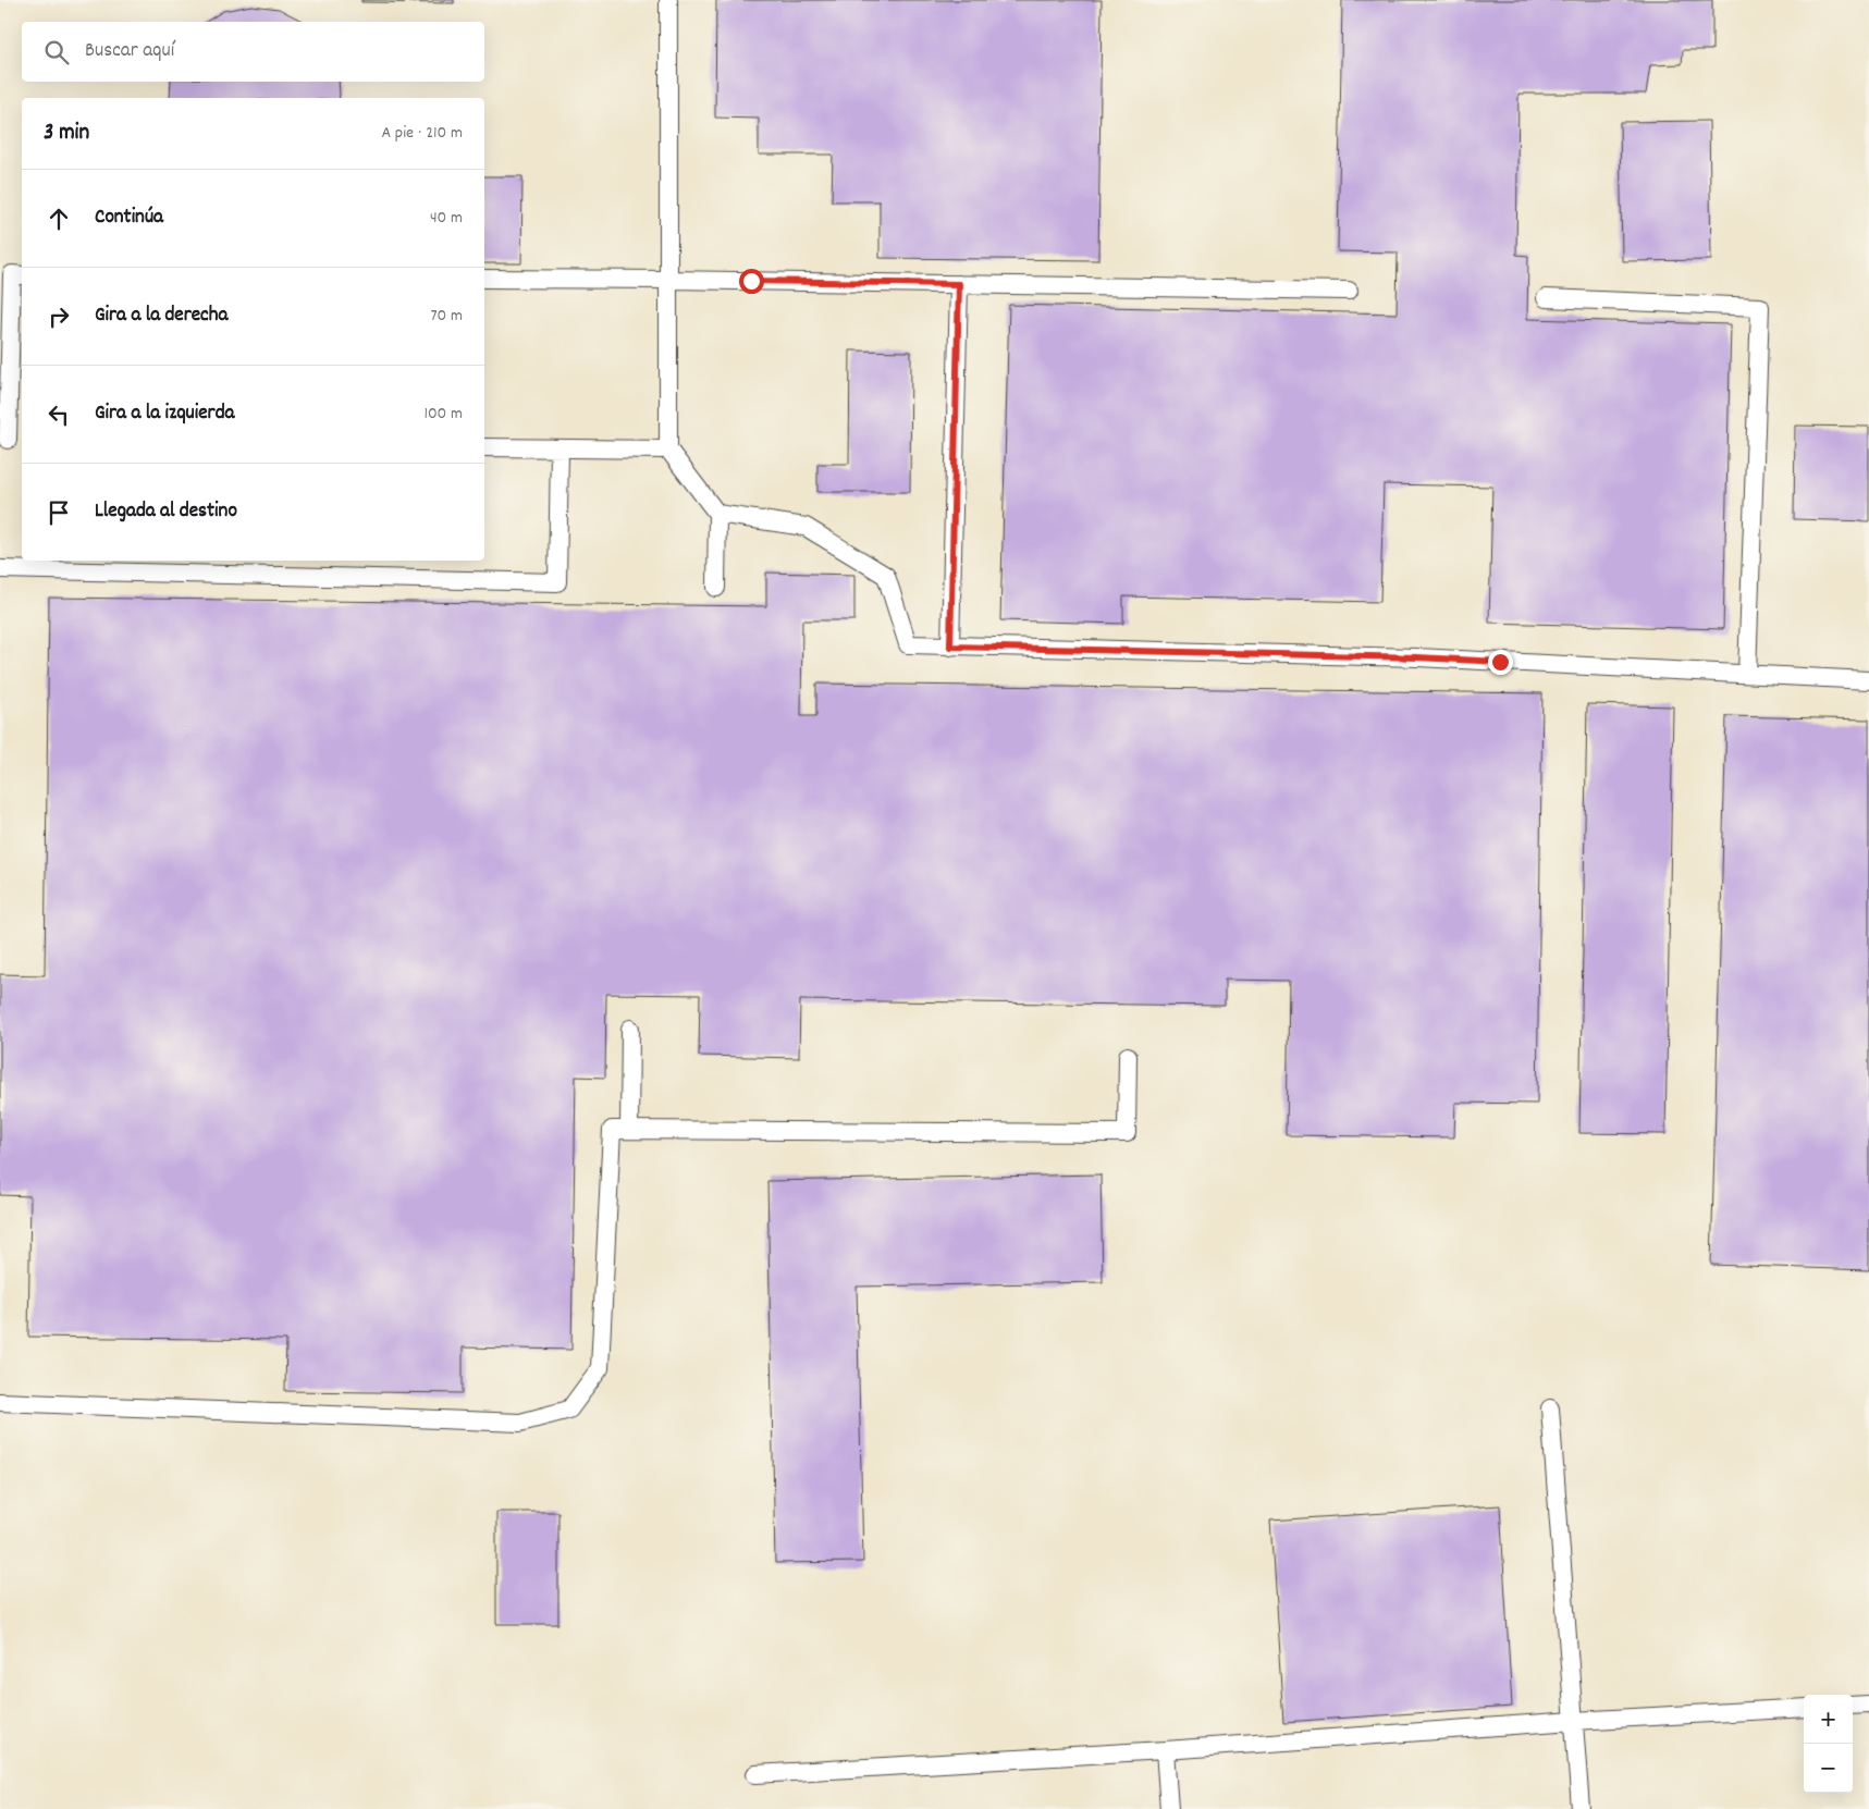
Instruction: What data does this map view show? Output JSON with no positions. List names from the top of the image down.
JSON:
{
  "page": {
    "search": "Buscar aquí",
    "heading": ["3 min", "A pie · 210 m"],
    "list": [
      ["Continúa", "40 m"],
      ["Gira a la derecha", "70 m"],
      ["Gira a la izquierda", "100 m"],
      "Llegada al destino"
    ],
    "map_buttons": ["+", "−"]
  }
}
